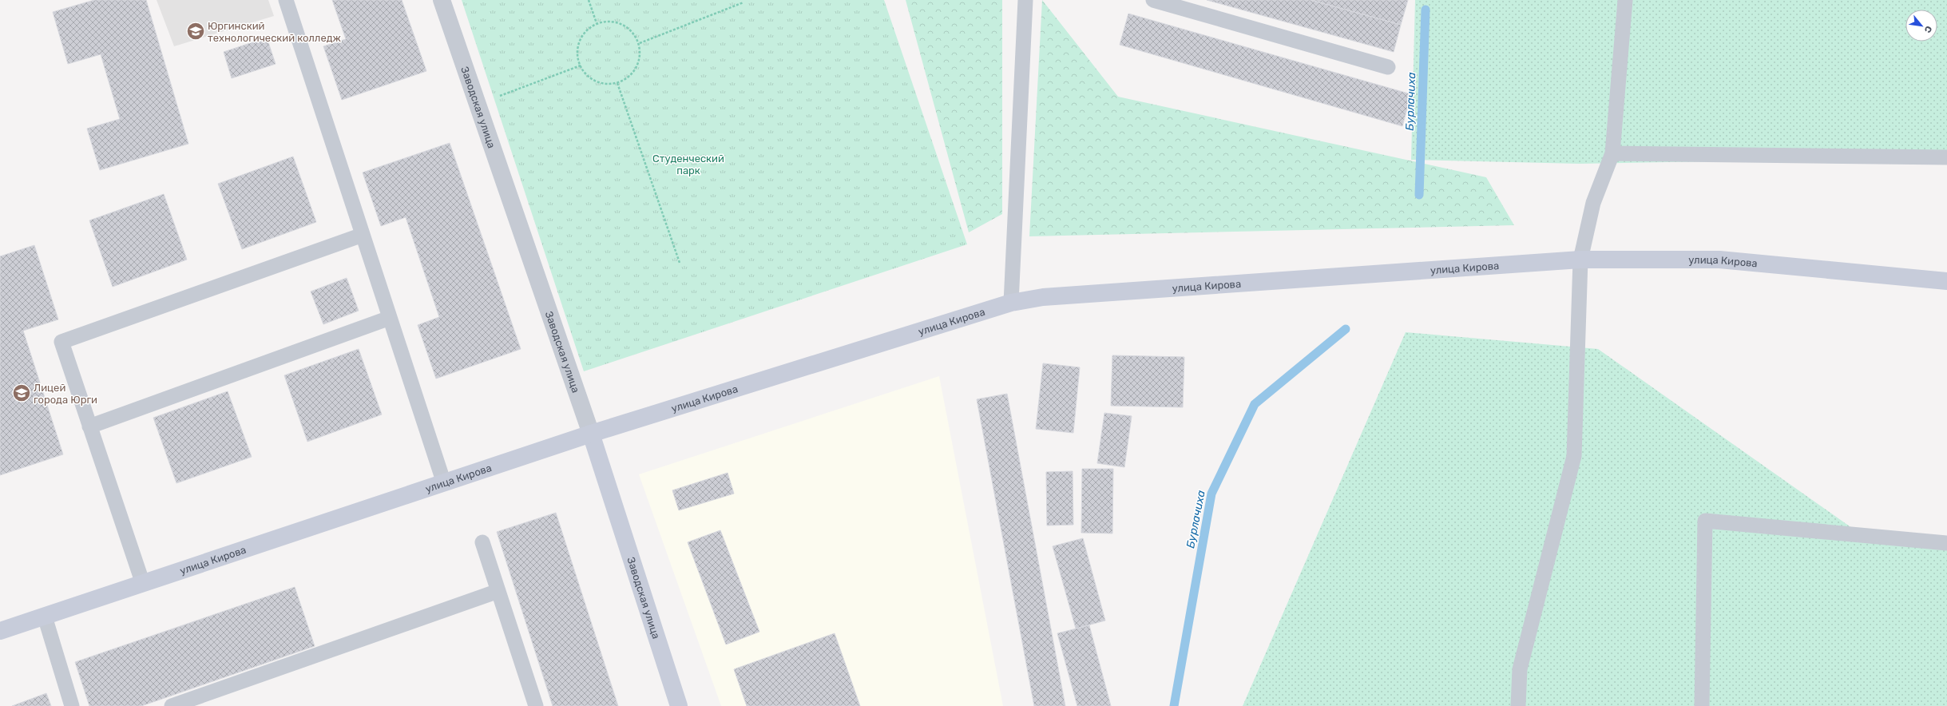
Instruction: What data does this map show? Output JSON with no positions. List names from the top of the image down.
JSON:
{
  "streets": {
    "street": ["Заводская улица", "улица Кирова"]
  },
  "crossings": [
    ["Заводская улица", "улица Кирова"]
  ],
  "water": ["Бурлачиха"],
  "parks": ["Студенческий парк"],
  "places": {
    "school or university": ["Юргинский технологический колледж", "Лицей города Юрги"]
  },
  "north": "bottom right"
}
